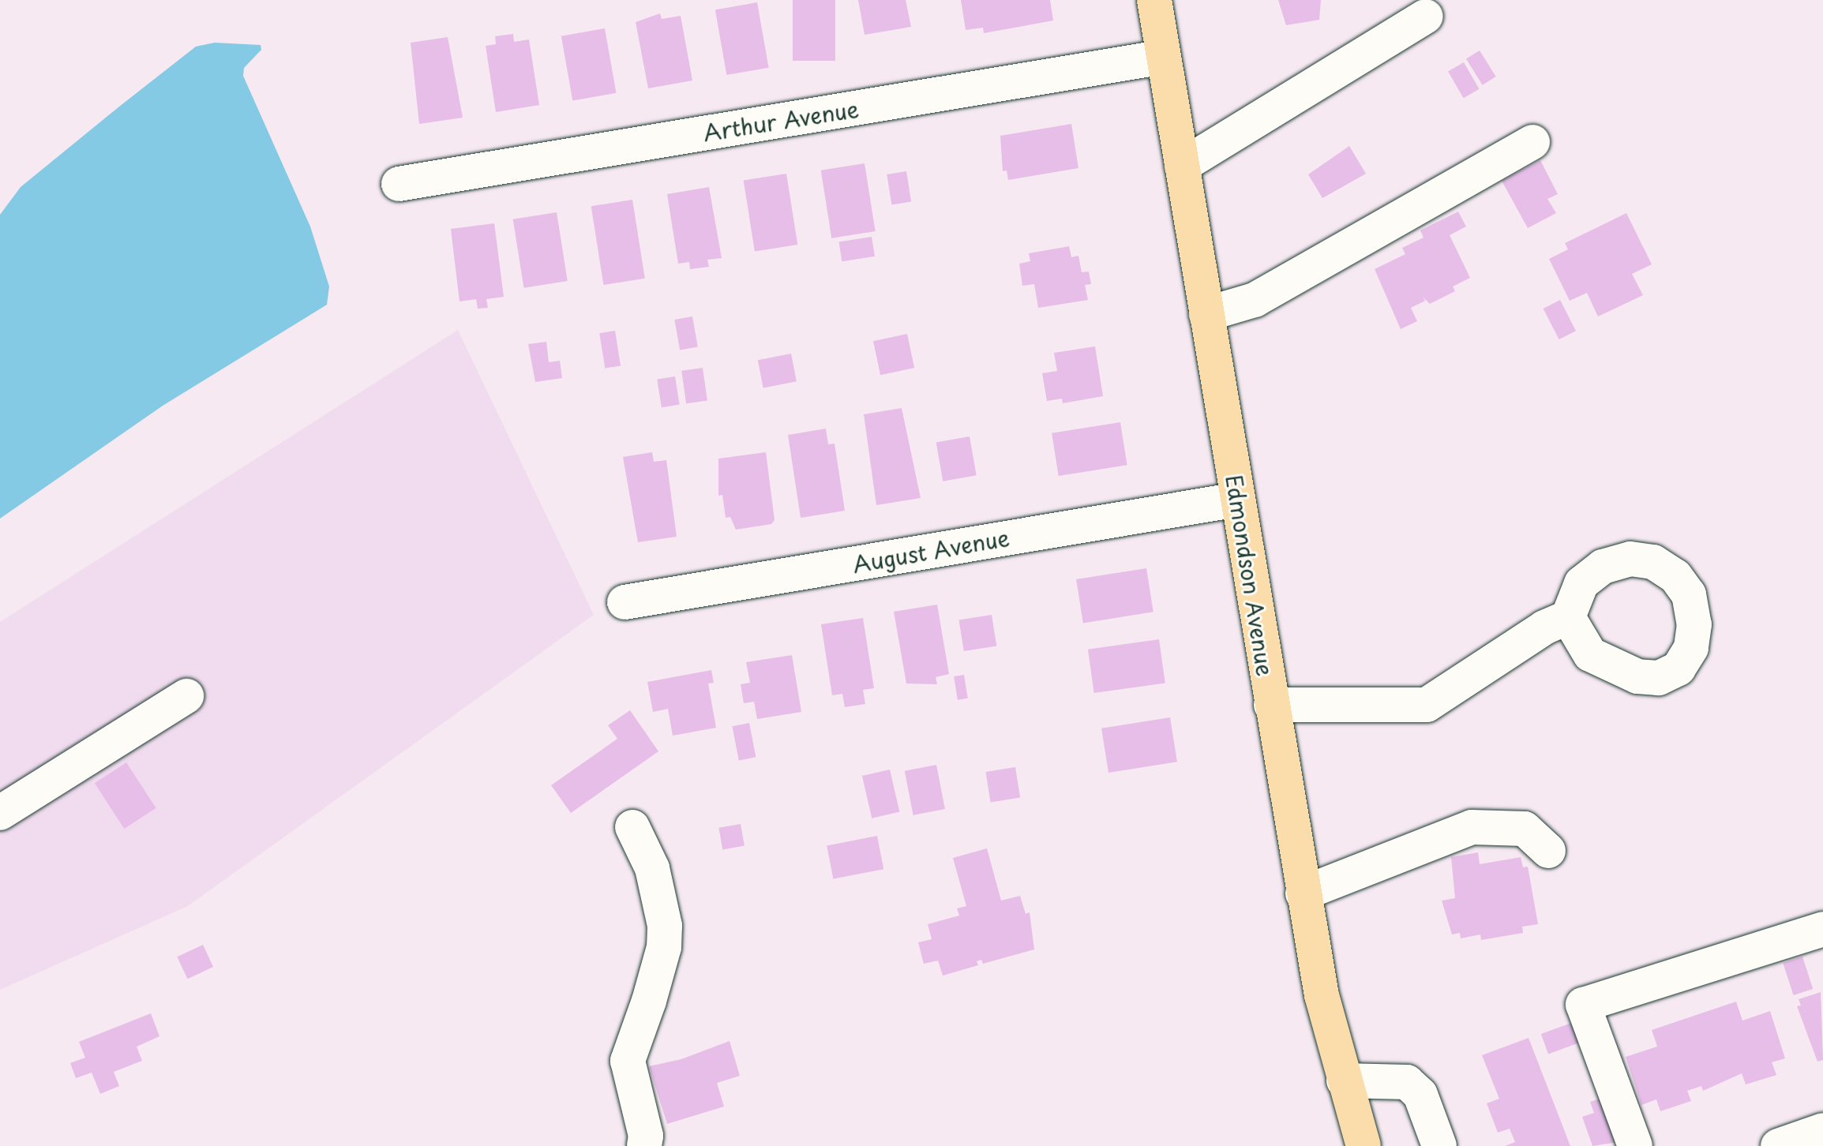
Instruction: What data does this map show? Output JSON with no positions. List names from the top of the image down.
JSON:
{
  "streets": {
    "main road": ["Edmondson Avenue"],
    "street": ["Arthur Avenue", "August Avenue"]
  },
  "crossings": [
    ["Arthur Avenue", "Edmondson Avenue"],
    ["August Avenue", "Edmondson Avenue"]
  ]
}
